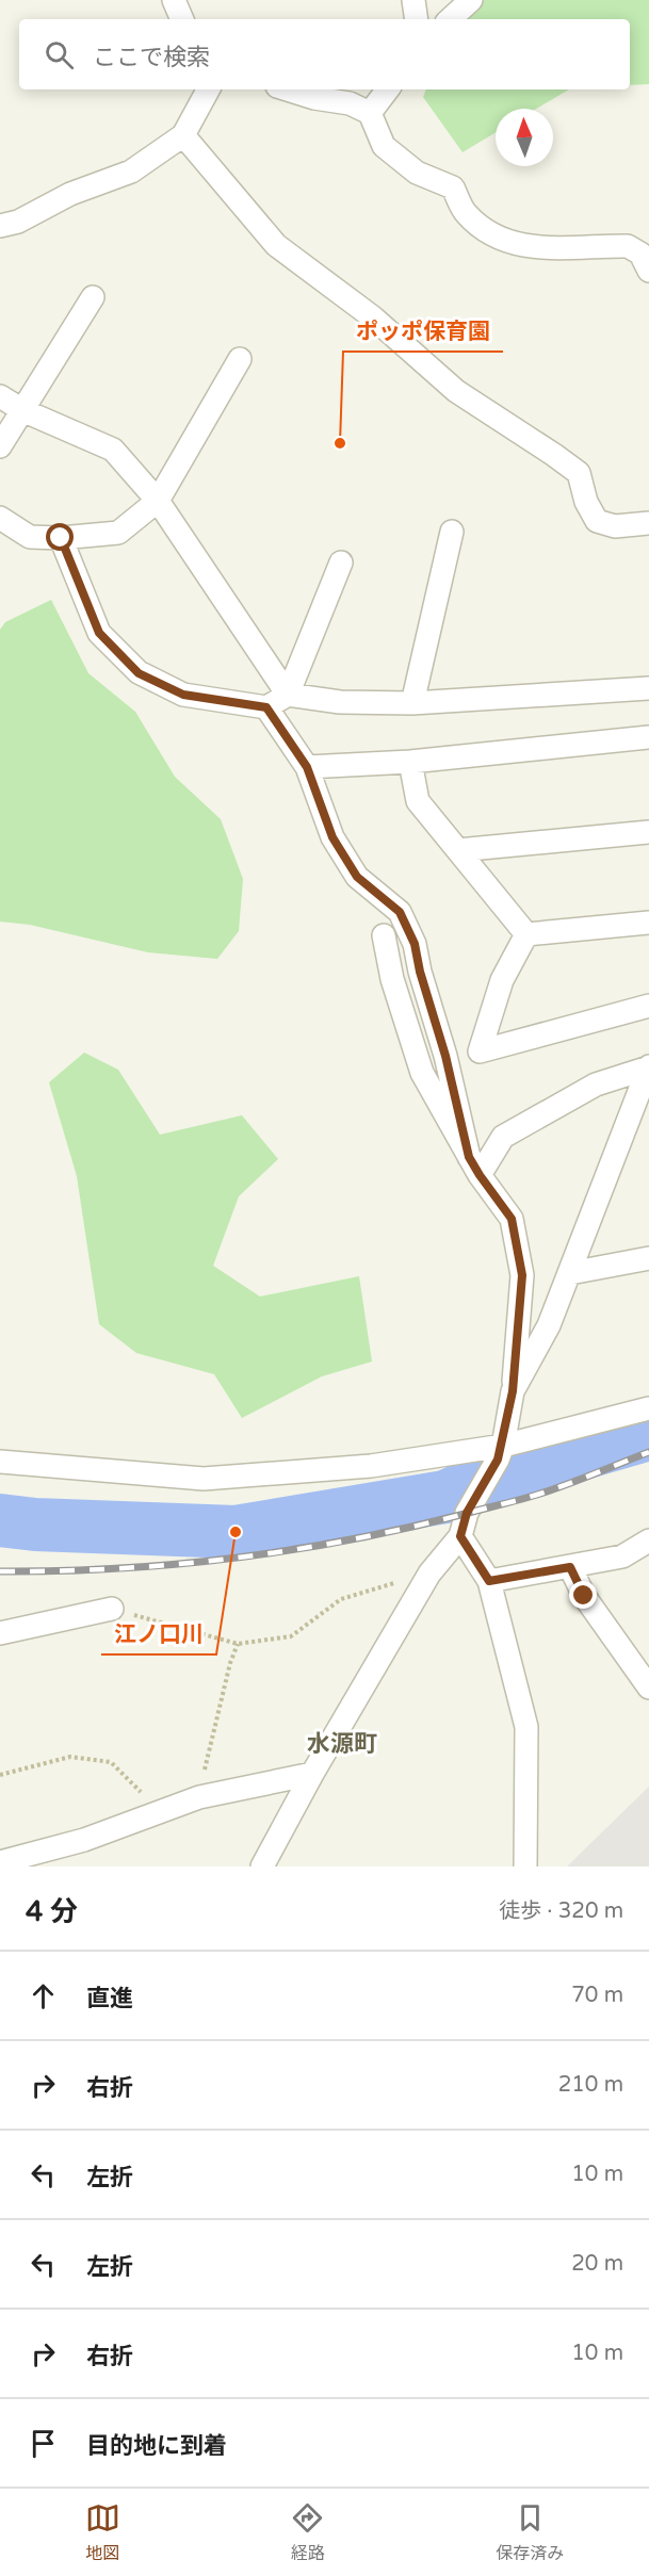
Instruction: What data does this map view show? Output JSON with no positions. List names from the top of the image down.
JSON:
{
  "districts": ["水源町"],
  "places": ["ポッポ保育園", "江ノ口川"],
  "north": "top",
  "page": {
    "search": "ここで検索",
    "heading": ["4 分", "徒歩 · 320 m"],
    "list": [
      ["直進", "70 m"],
      ["右折", "210 m"],
      ["左折", "10 m"],
      ["左折", "20 m"],
      ["右折", "10 m"],
      "目的地に到着"
    ],
    "nav": ["地図", "経路", "保存済み"]
  }
}
